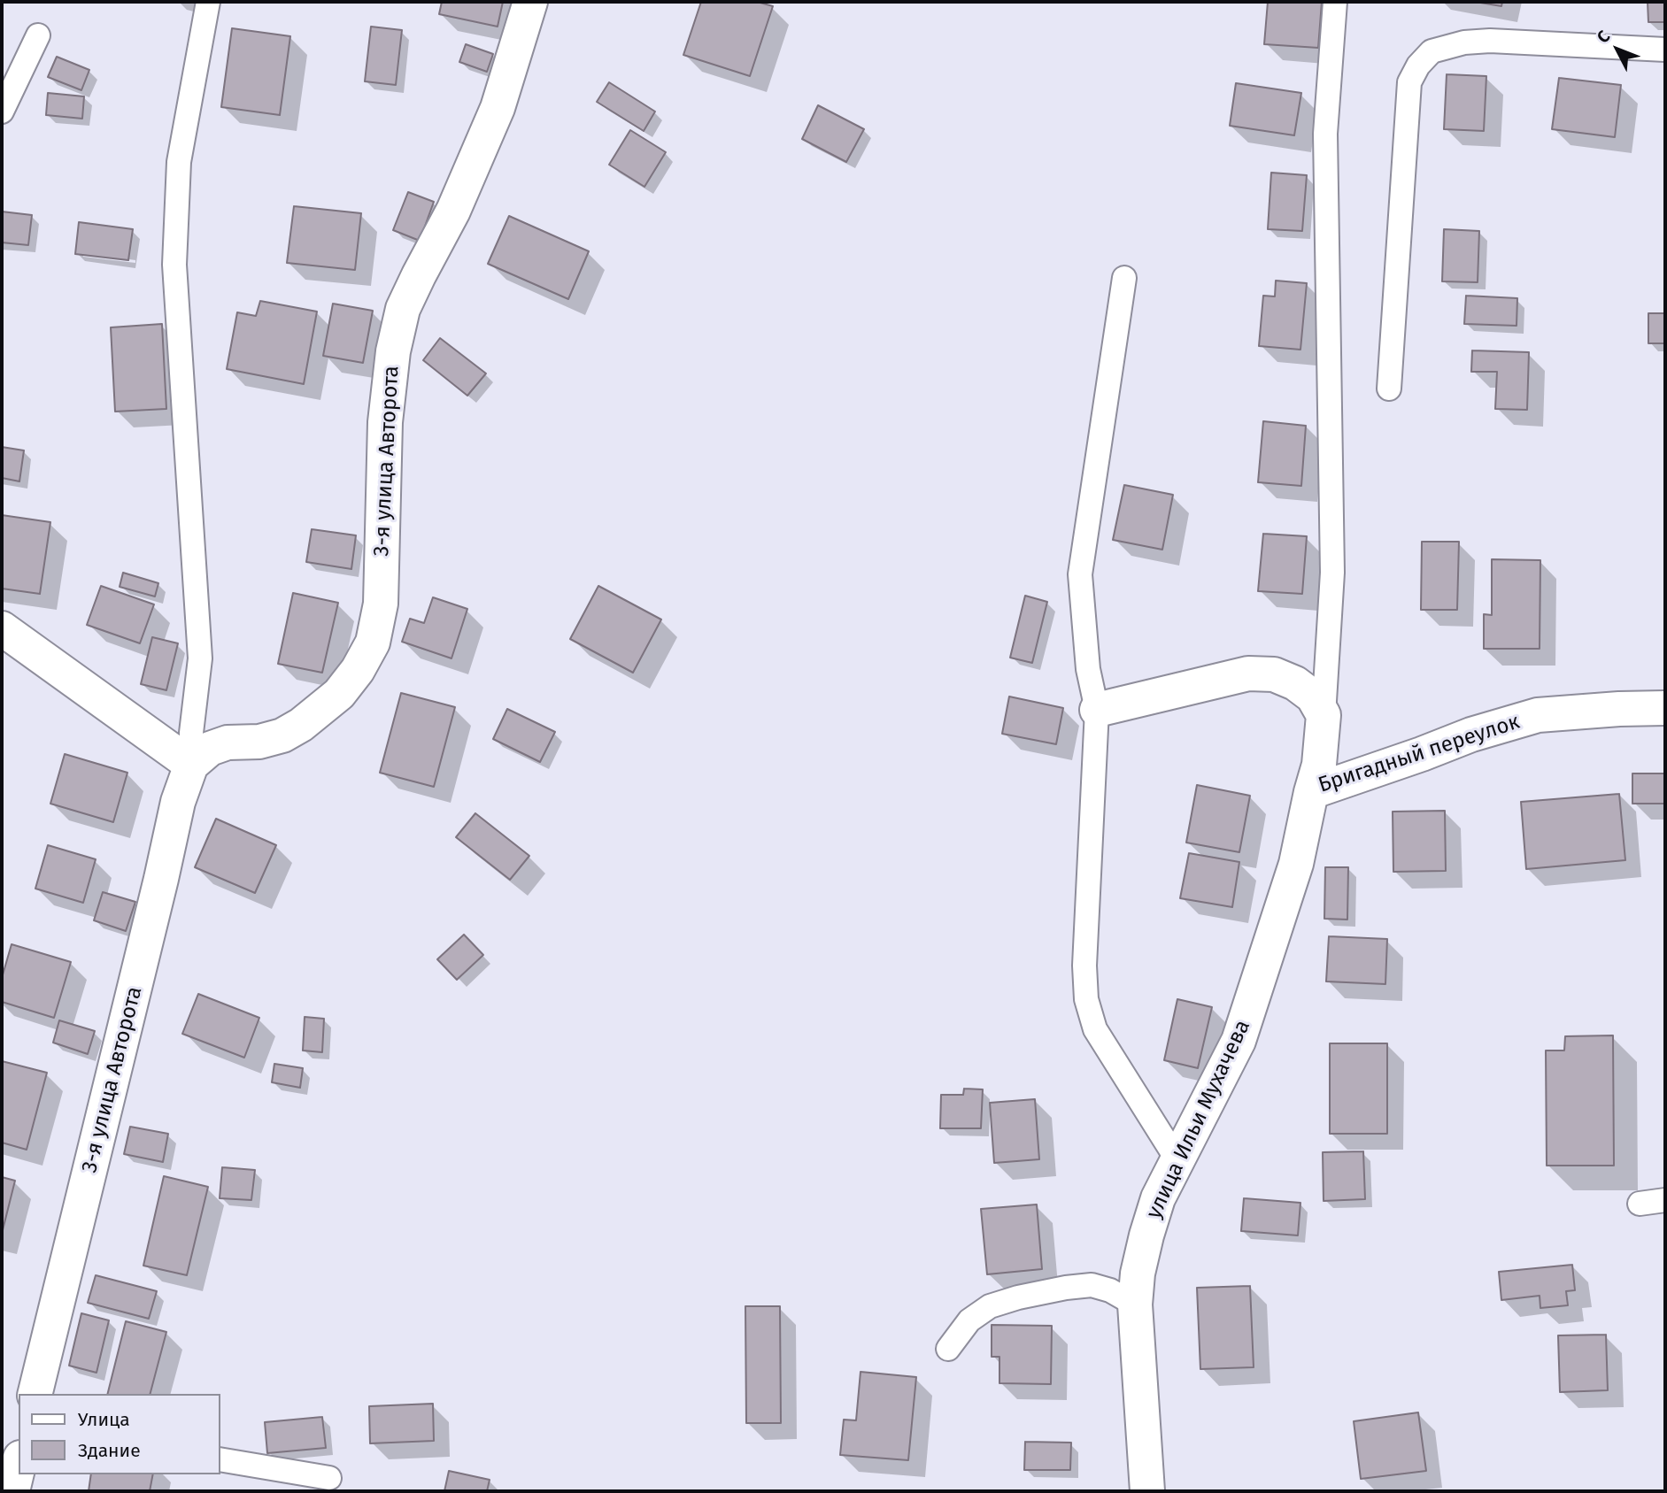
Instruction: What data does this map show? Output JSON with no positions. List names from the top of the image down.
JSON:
{
  "streets": {
    "street": ["3-я улица Авторота", "Бригадный переулок", "улица Ильи Мухачева"]
  },
  "crossings": [
    ["Бригадный переулок", "улица Ильи Мухачева"]
  ],
  "legend": ["Улица", "Здание"],
  "north": "top left"
}
